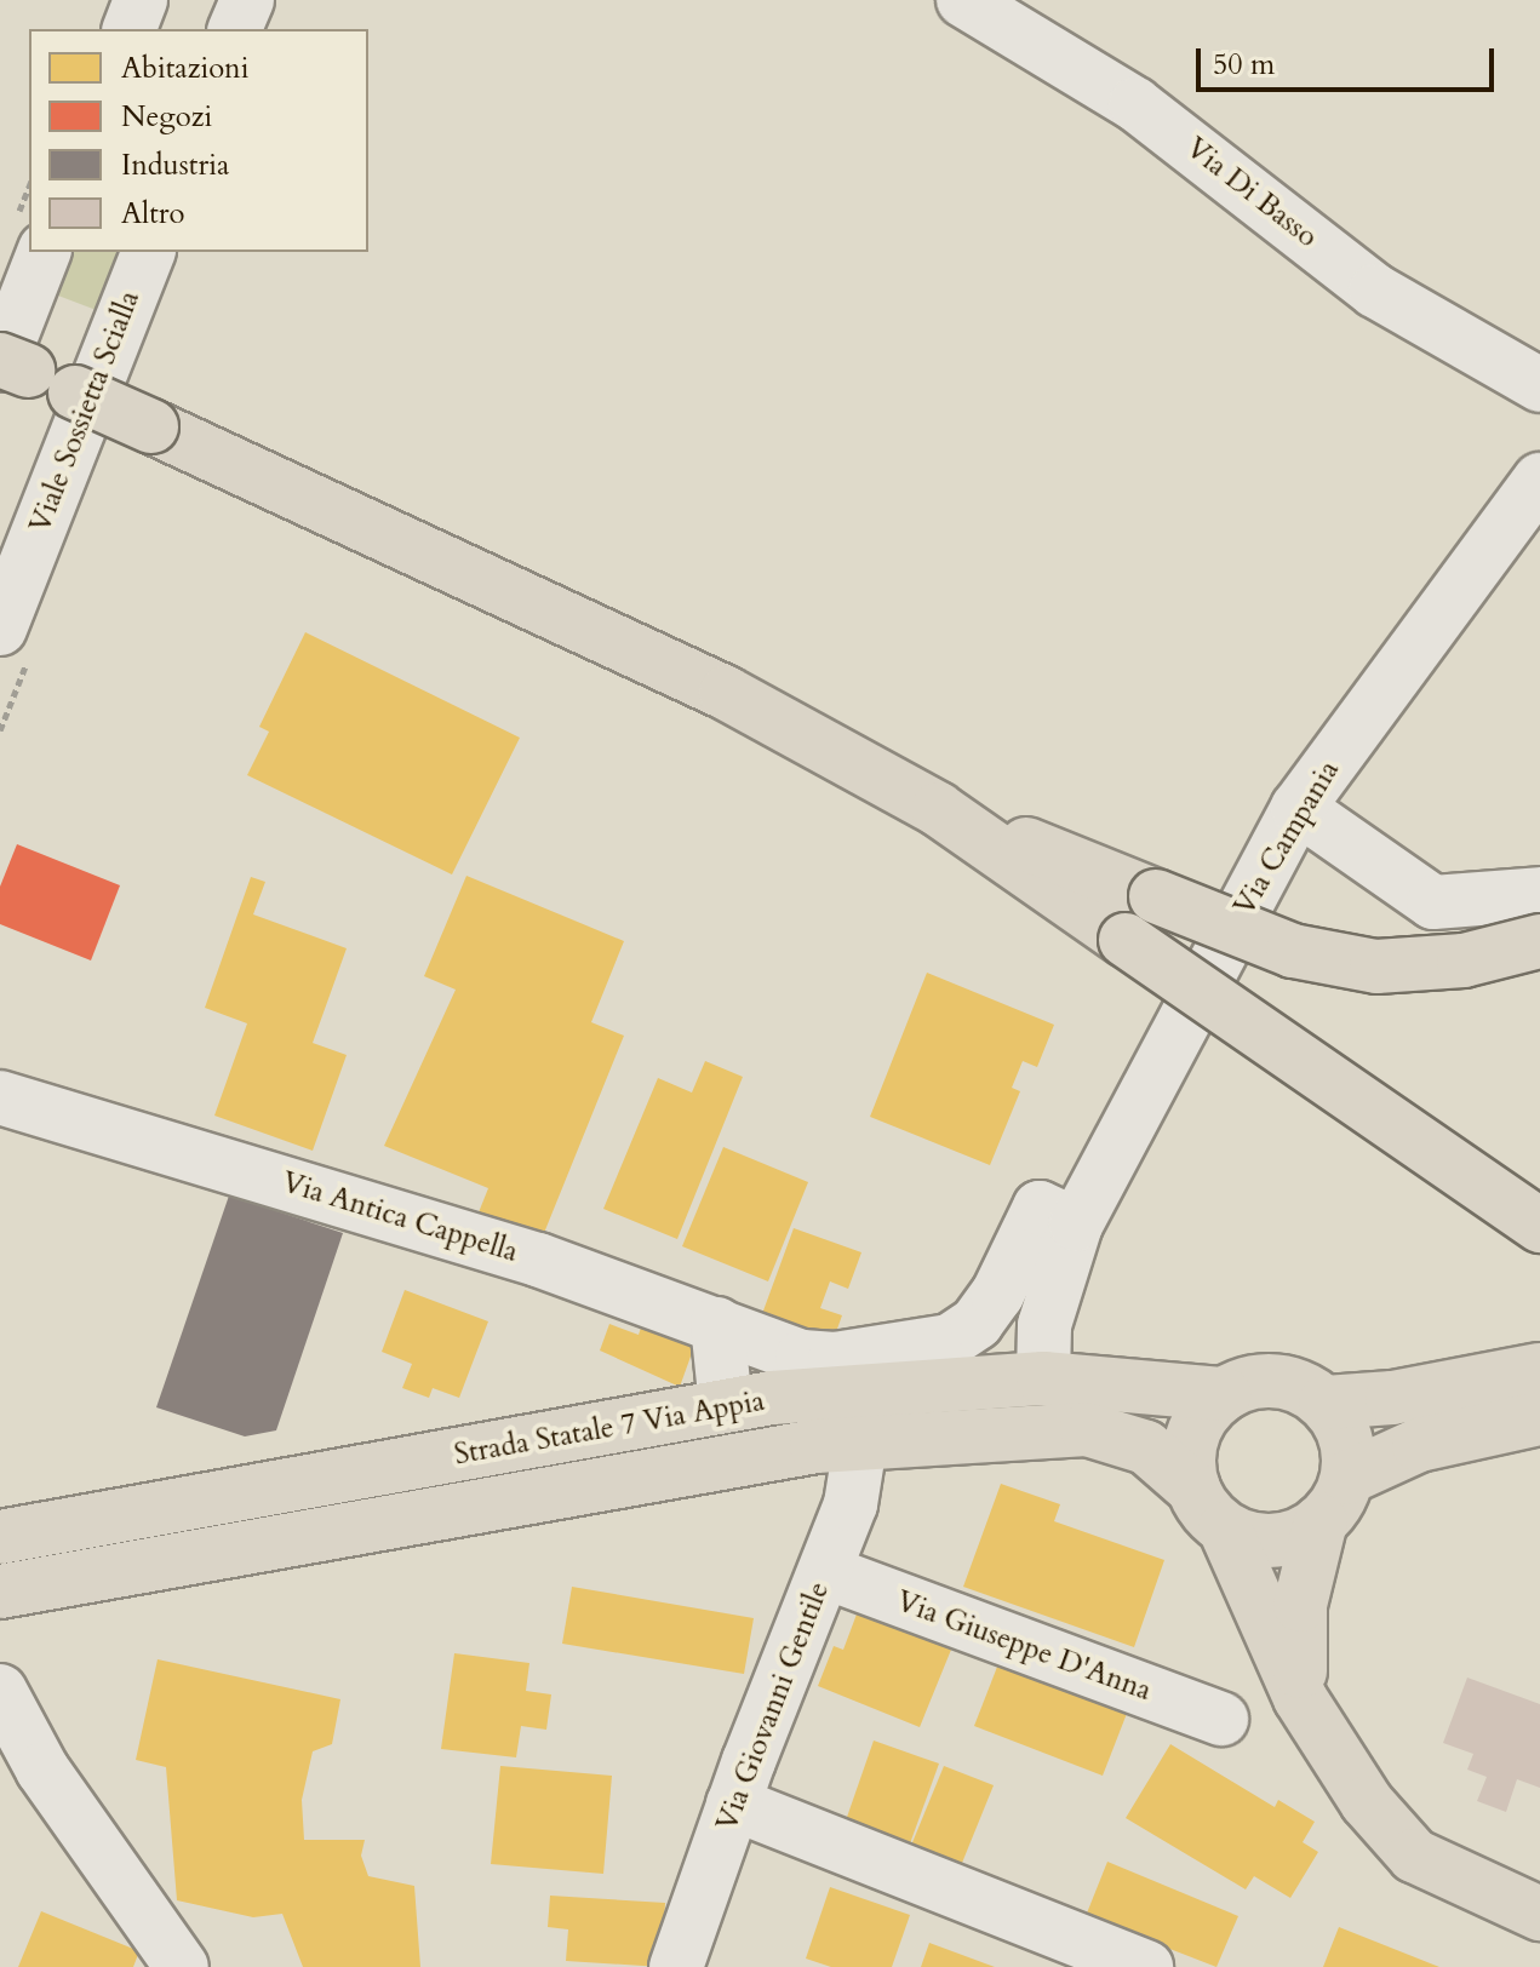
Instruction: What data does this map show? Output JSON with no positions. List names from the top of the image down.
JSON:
{
  "streets": {
    "main road": ["Strada Statale 7 Via Appia"],
    "street": [
      "Via Di Basso",
      "Viale Sossietta Scialla",
      "Via Campania",
      "Via Antica Cappella",
      "Via Giuseppe D'Anna",
      "Via Giovanni Gentile"
    ]
  },
  "crossings": [
    ["Via Campania", "Strada Statale 7 Via Appia"],
    ["Strada Statale 7 Via Appia", "Via Giovanni Gentile"],
    ["Via Giuseppe D'Anna", "Via Giovanni Gentile"]
  ],
  "legend": [
    "Abitazioni",
    "Negozi",
    "Industria",
    "Altro"
  ],
  "scale_bar": "50 m"
}
